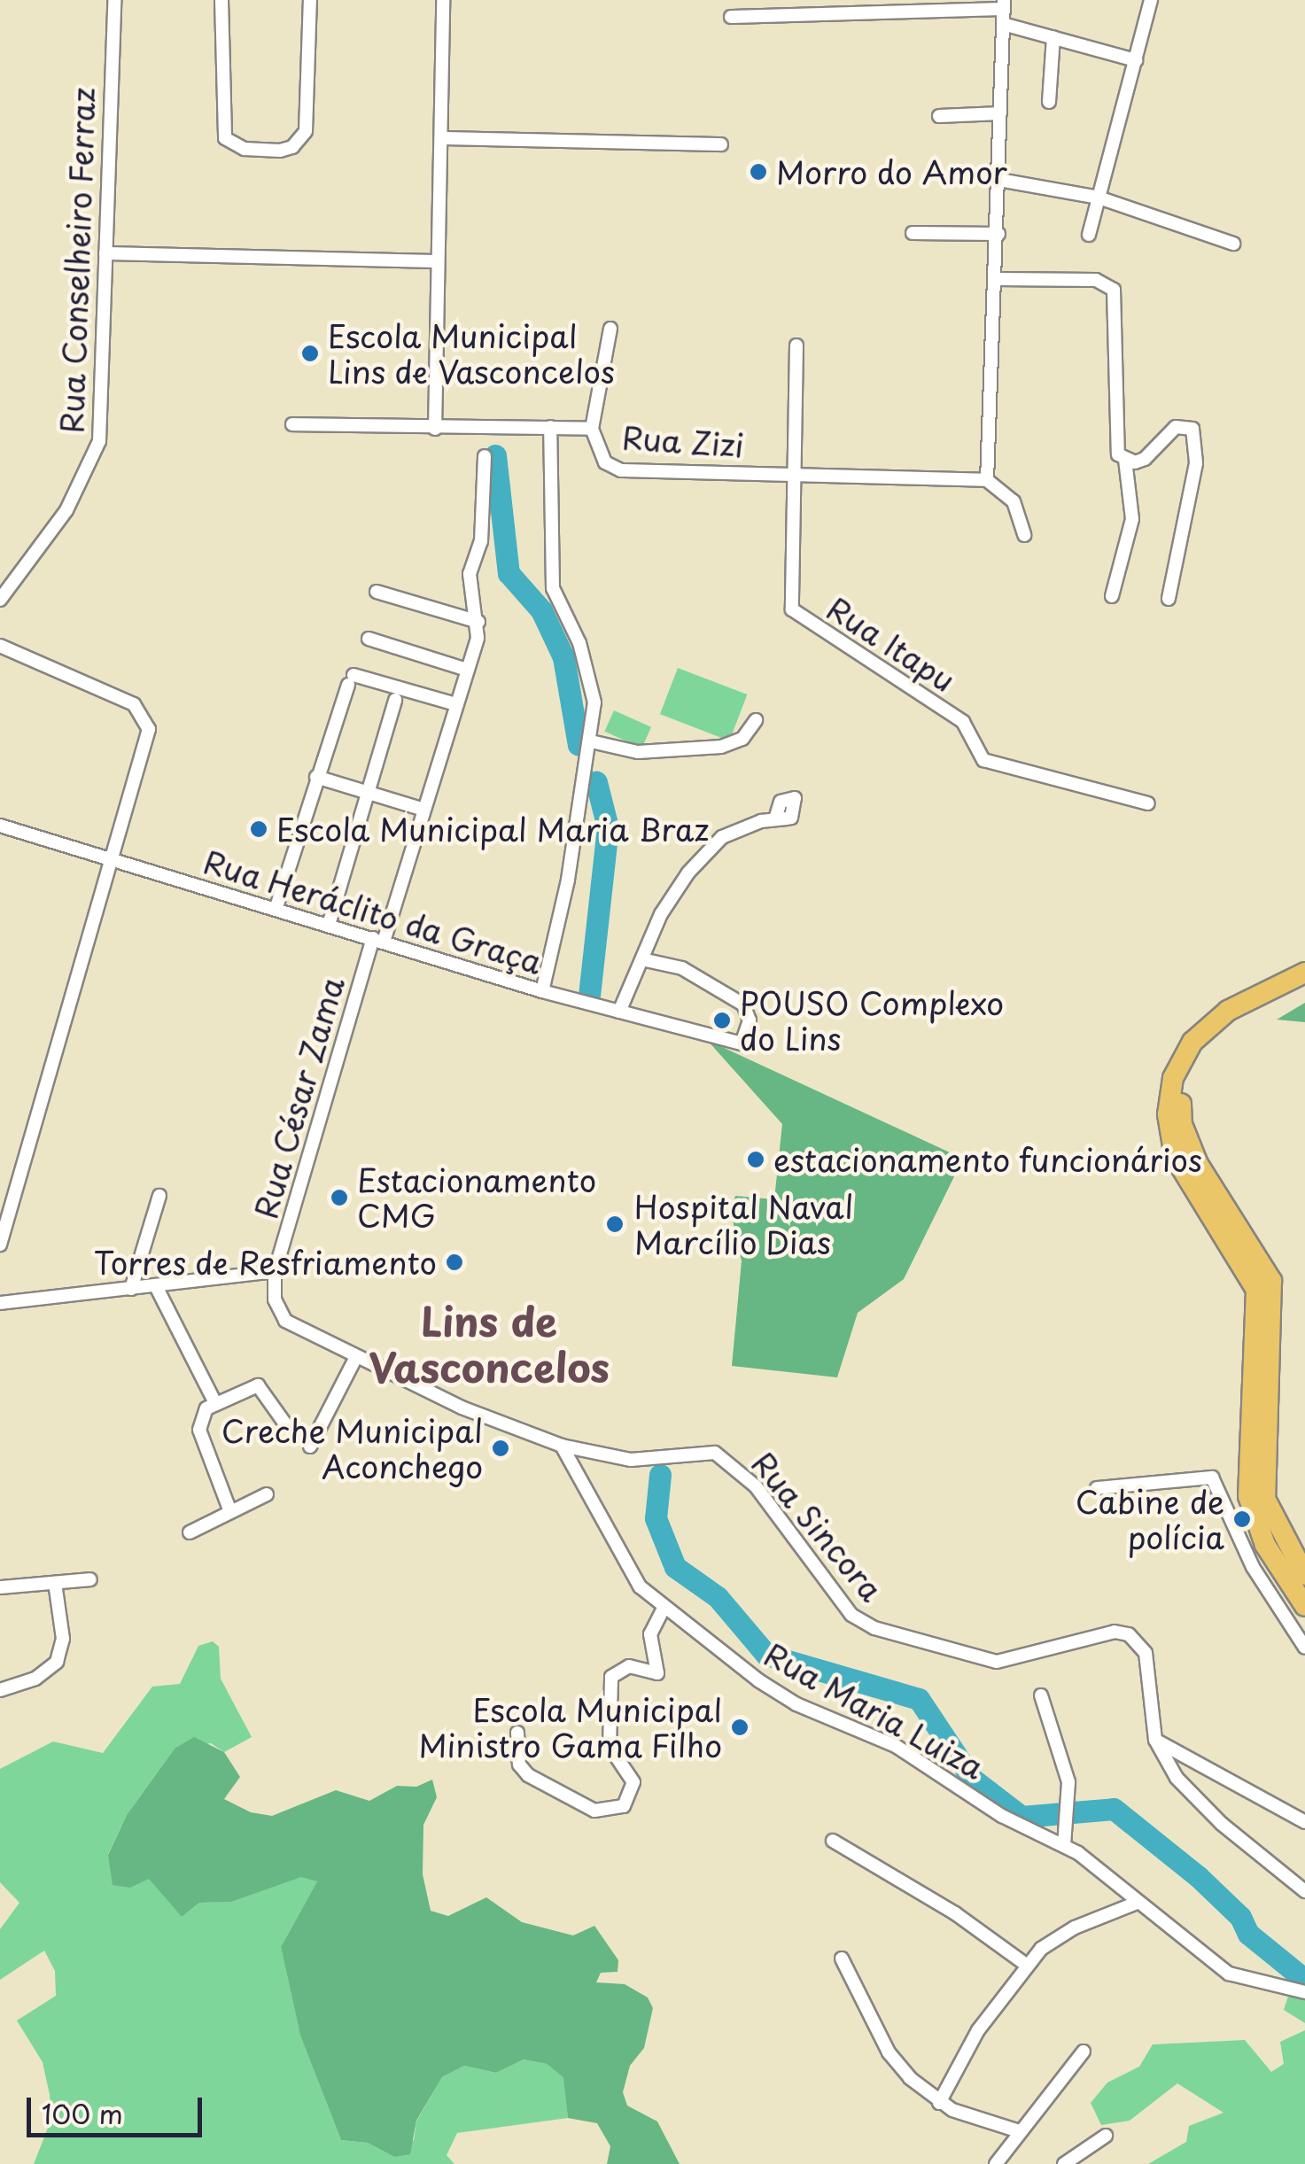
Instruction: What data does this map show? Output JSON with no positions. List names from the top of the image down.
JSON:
{
  "streets": {
    "street": [
      "Rua Conselheiro Ferraz",
      "Rua Zizi",
      "Rua Itapu",
      "Rua Heráclito da Graça",
      "Rua César Zama",
      "Rua Sincora",
      "Rua Maria Luiza"
    ]
  },
  "crossings": [
    ["Rua Zizi", "Rua Itapu"],
    ["Rua Heráclito da Graça", "Rua César Zama"],
    ["Rua Sincora", "Rua Maria Luiza"]
  ],
  "districts": ["Lins de Vasconcelos"],
  "places": [
    "Morro do Amor",
    "Escola Municipal Lins de Vasconcelos",
    "Escola Municipal Maria Braz",
    "POUSO Complexo do Lins",
    "estacionamento funcionários",
    "Estacionamento CMG",
    "Hospital Naval Marcílio Dias",
    "Torres de Resfriamento",
    "Creche Municipal Aconchego",
    "Cabine de polícia",
    "Escola Municipal Ministro Gama Filho"
  ],
  "scale_bar": "100 m"
}
